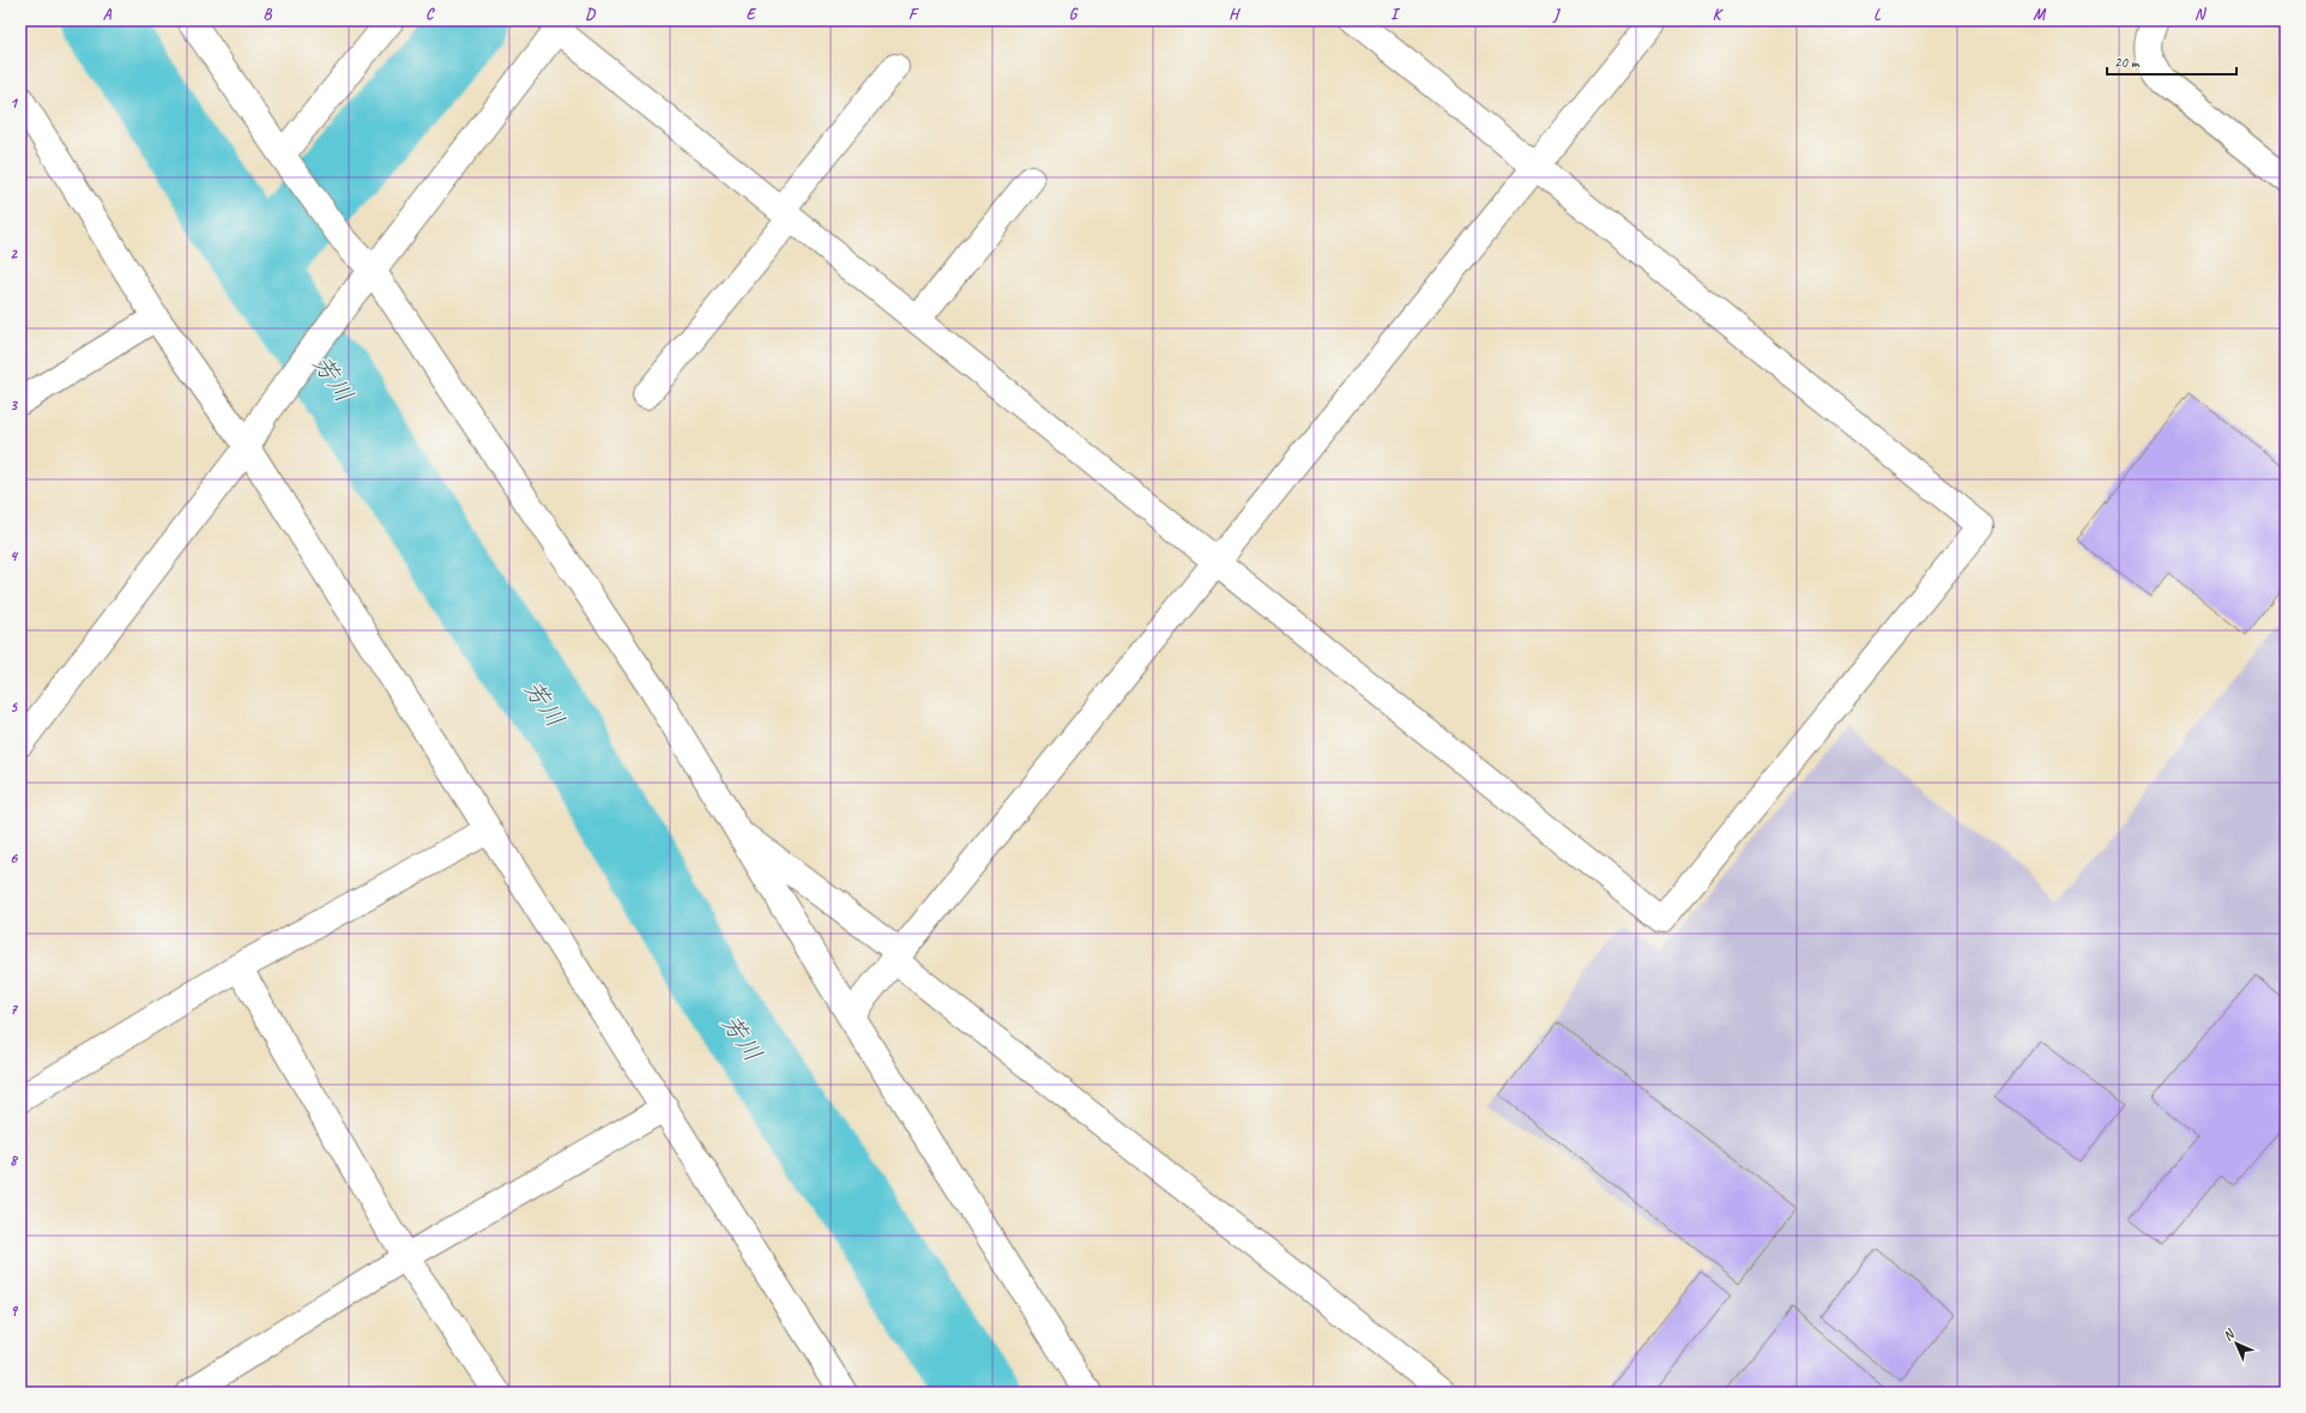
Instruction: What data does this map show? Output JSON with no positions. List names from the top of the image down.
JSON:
{
  "water": ["芳川"],
  "scale_bar": "20 m",
  "north": "top left",
  "grid": {
    "columns": [
      "A",
      "B",
      "C",
      "D",
      "E",
      "F",
      "G",
      "H",
      "I",
      "J",
      "K",
      "L",
      "M",
      "N"
    ],
    "rows": [
      "1",
      "2",
      "3",
      "4",
      "5",
      "6",
      "7",
      "8",
      "9"
    ]
  }
}
